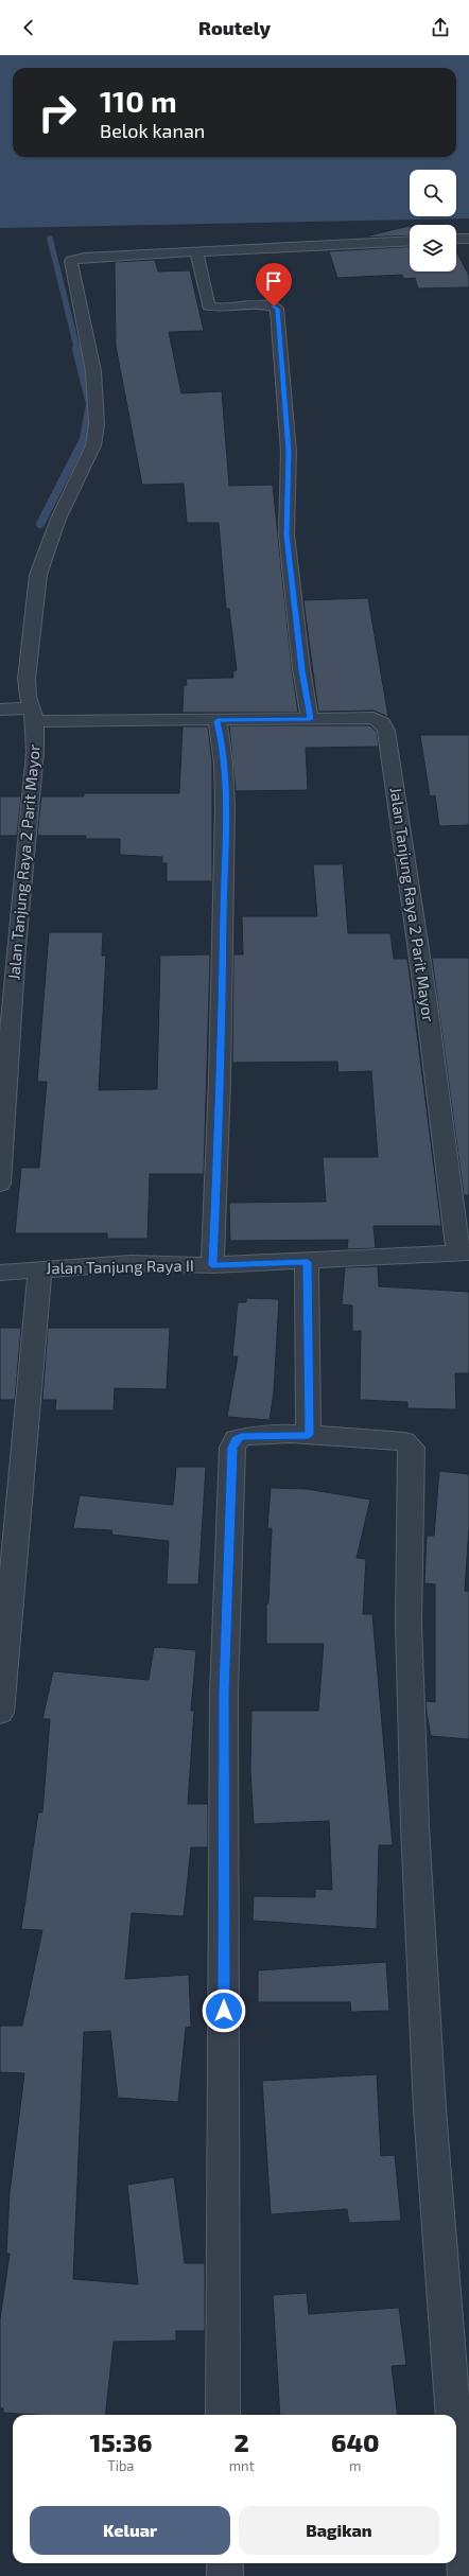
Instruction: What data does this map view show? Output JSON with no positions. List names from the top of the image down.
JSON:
{
  "streets": {
    "street": ["Jalan Tanjung Raya 2 Parit Mayor", "Jalan Tanjung Raya II"]
  },
  "crossings": [
    ["Jalan Tanjung Raya 2 Parit Mayor", "Jalan Tanjung Raya II"]
  ],
  "page": {
    "header": "Routely",
    "turn": ["110 m", "Belok kanan"],
    "eta": [
      "15:36",
      "Tiba",
      "2",
      "mnt",
      "640",
      "m"
    ],
    "buttons": ["Keluar", "Bagikan"]
  }
}
